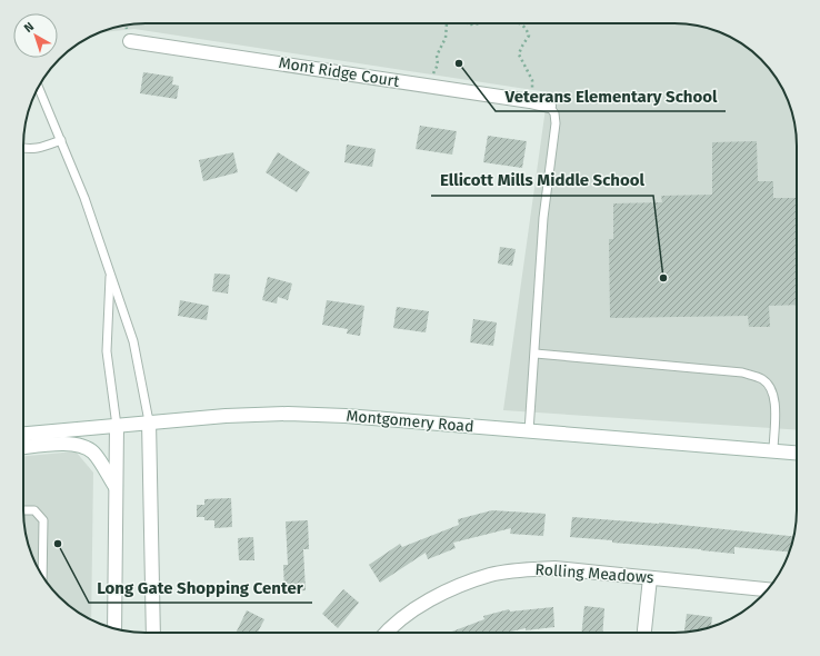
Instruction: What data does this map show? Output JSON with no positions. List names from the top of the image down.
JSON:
{
  "streets": {
    "street": ["Mont Ridge Court", "Montgomery Road", "Rolling Meadows"]
  },
  "places": ["Veterans Elementary School", "Ellicott Mills Middle School", "Long Gate Shopping Center"],
  "north": "top left"
}
